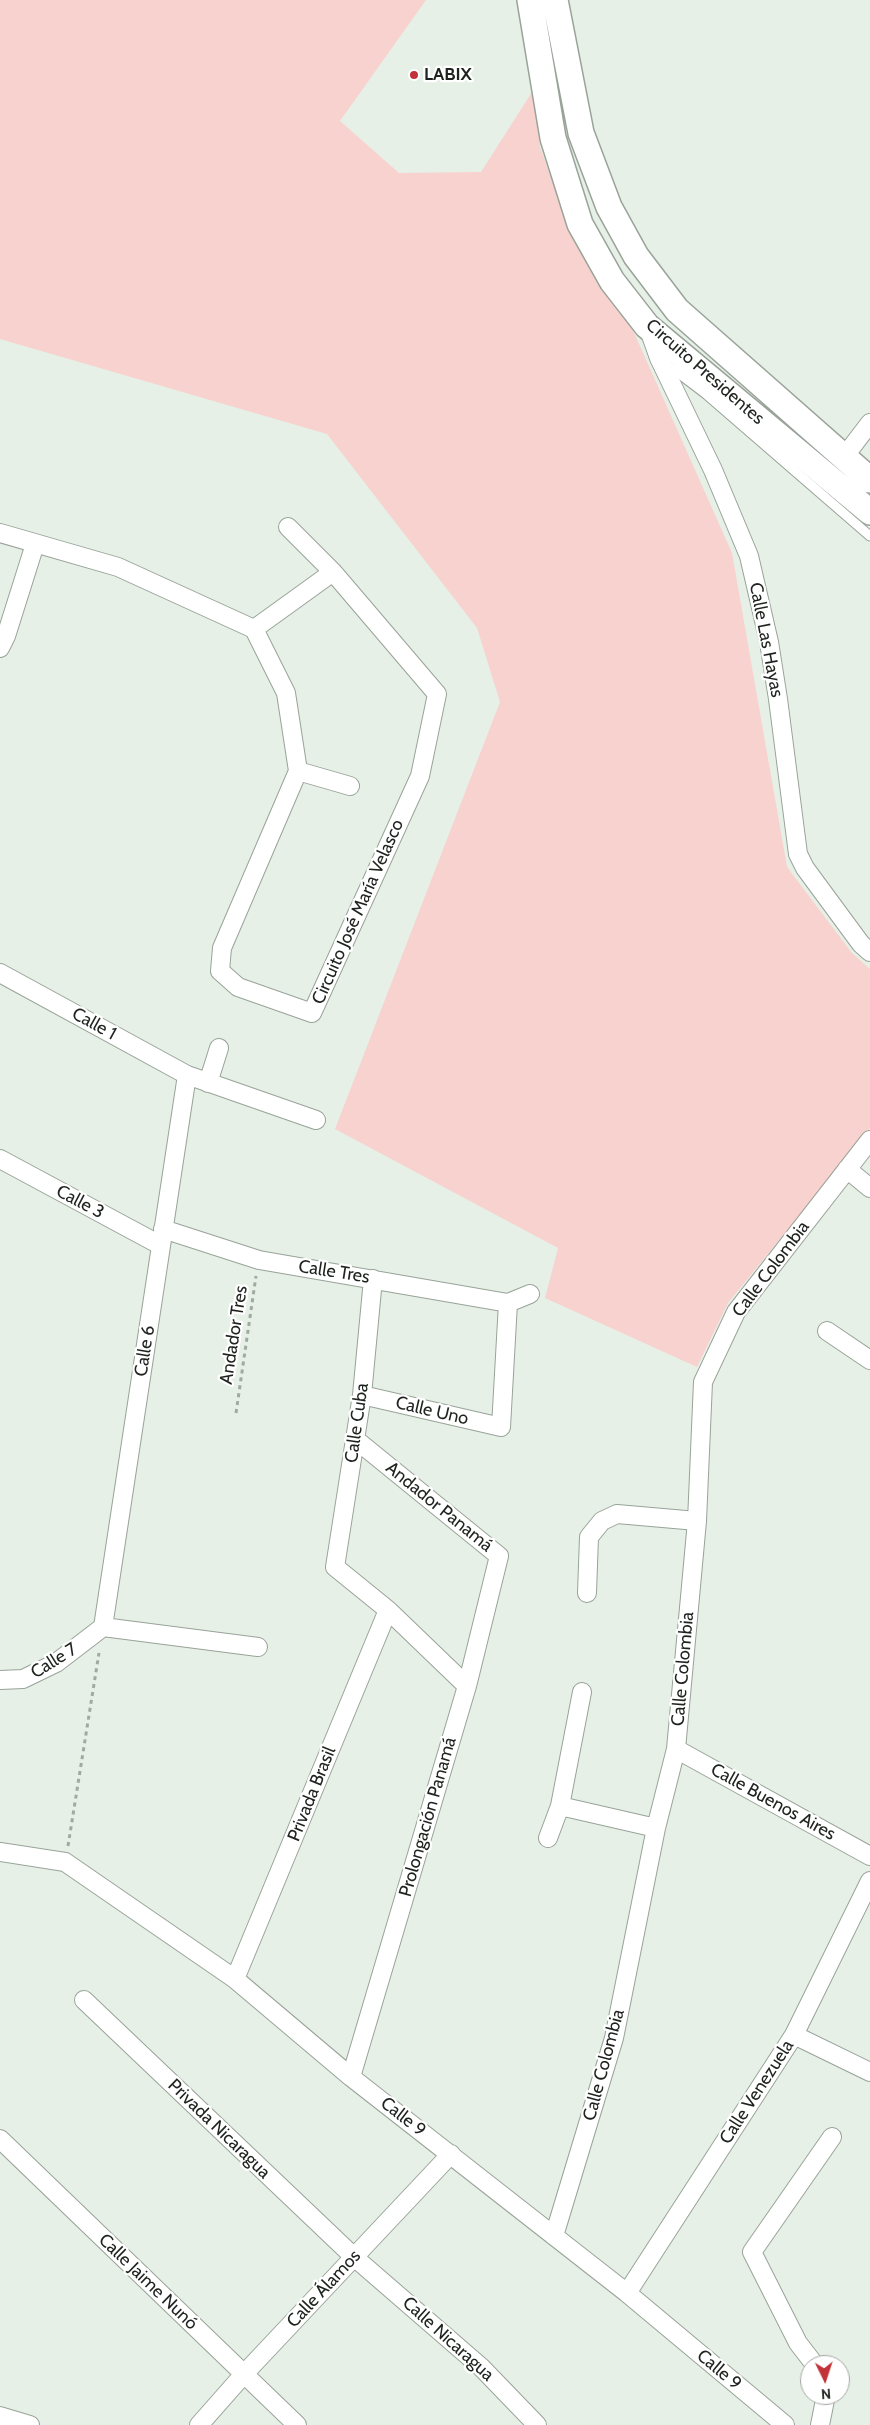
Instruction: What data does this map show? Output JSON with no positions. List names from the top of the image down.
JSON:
{
  "streets": {
    "main road": ["Circuito Presidentes"],
    "street": [
      "Calle Las Hayas",
      "Circuito José María Velasco",
      "Calle 1",
      "Calle 3",
      "Calle Colombia",
      "Calle Tres",
      "Calle 6",
      "Calle Uno",
      "Calle Cuba",
      "Andador Panamá",
      "Calle 7",
      "Privada Brasil",
      "Calle Buenos Aires",
      "Prolongación Panamá",
      "Calle Venezuela",
      "Calle 9",
      "Privada Nicaragua",
      "Calle Jaime Nunó",
      "Calle Álamos",
      "Calle Nicaragua"
    ],
    "path": ["Andador Tres"]
  },
  "crossings": [
    ["Circuito Presidentes", "Calle Las Hayas"],
    ["Calle 1", "Calle 6"],
    ["Calle 3", "Calle Tres"],
    ["Calle 3", "Calle 6"],
    ["Calle Colombia", "Calle Buenos Aires"],
    ["Calle Colombia", "Calle 9"],
    ["Calle Tres", "Andador Tres"],
    ["Calle Tres", "Calle 6"],
    ["Calle Tres", "Calle Uno"],
    ["Calle Tres", "Calle Cuba"],
    ["Calle 6", "Calle 7"],
    ["Calle Uno", "Calle Cuba"],
    ["Calle Cuba", "Andador Panamá"],
    ["Calle Cuba", "Privada Brasil"],
    ["Andador Panamá", "Prolongación Panamá"],
    ["Privada Brasil", "Calle 9"],
    ["Prolongación Panamá", "Calle 9"],
    ["Calle Venezuela", "Calle 9"],
    ["Calle 9", "Calle Álamos"],
    ["Privada Nicaragua", "Calle Álamos"],
    ["Privada Nicaragua", "Calle Nicaragua"],
    ["Calle Jaime Nunó", "Calle Álamos"],
    ["Calle Álamos", "Calle Nicaragua"]
  ],
  "places": ["LABIX"],
  "north": "bottom"
}
